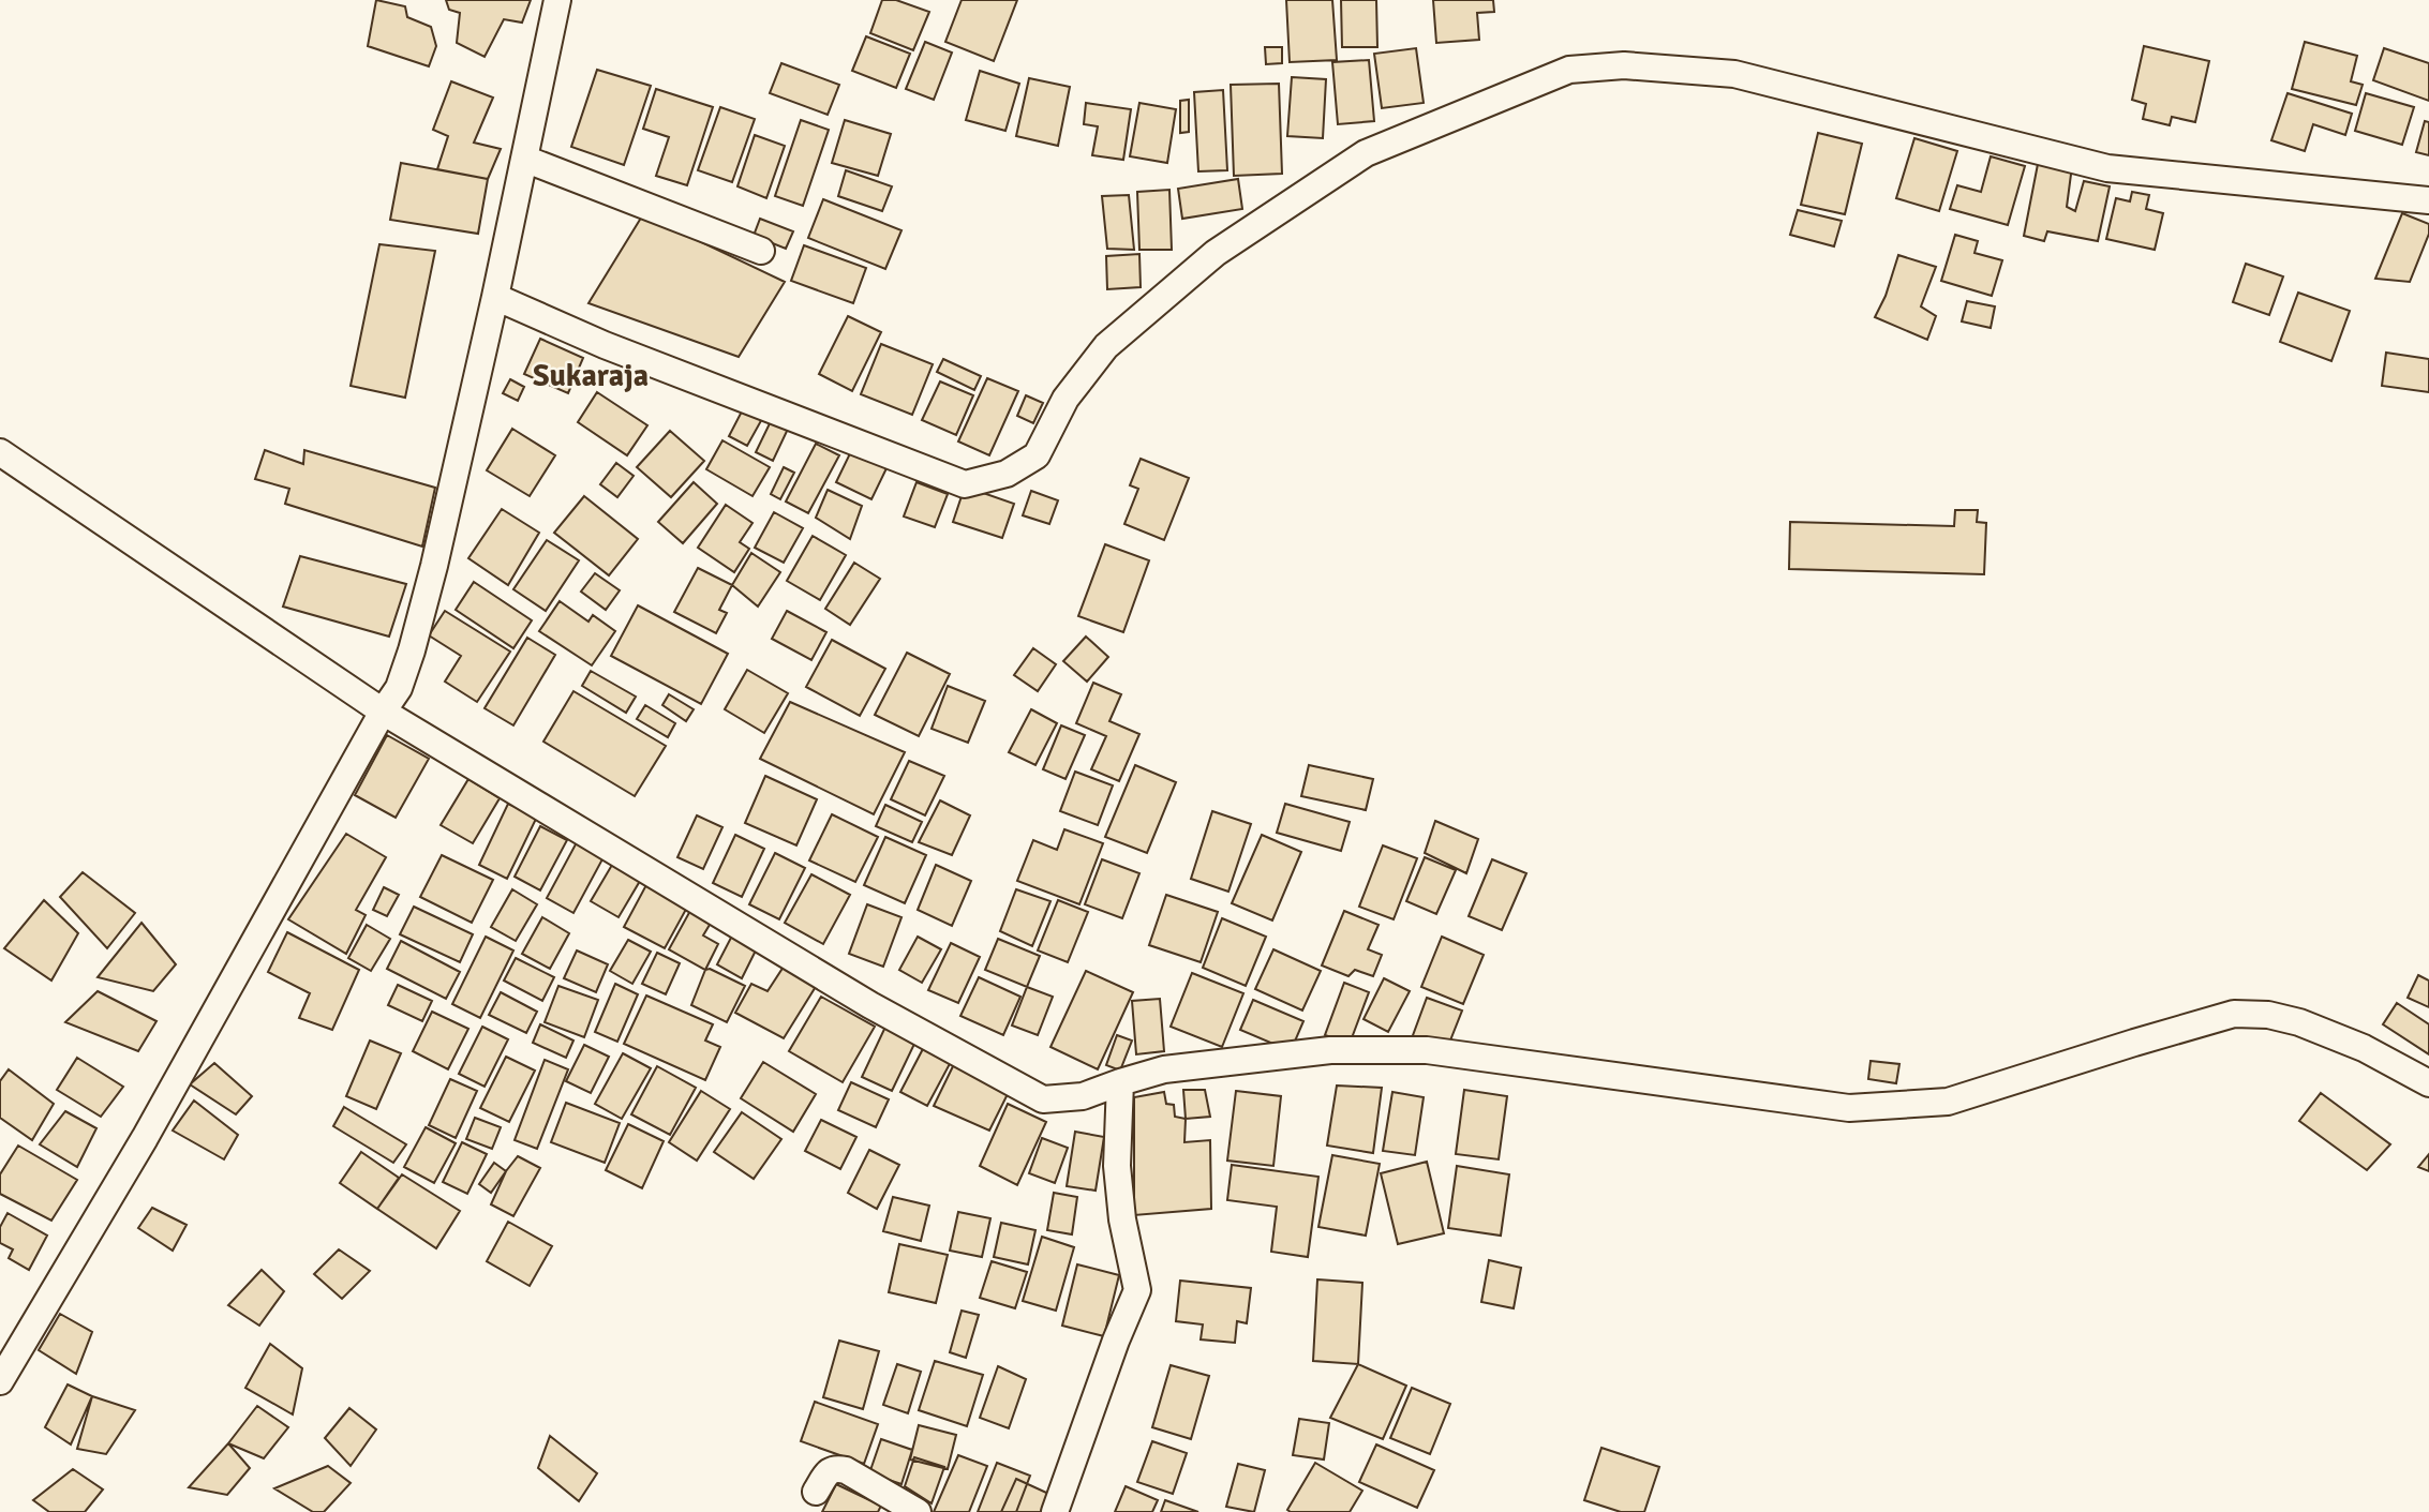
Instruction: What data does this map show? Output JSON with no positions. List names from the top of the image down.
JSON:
{
  "districts": ["Sukaraja"]
}
